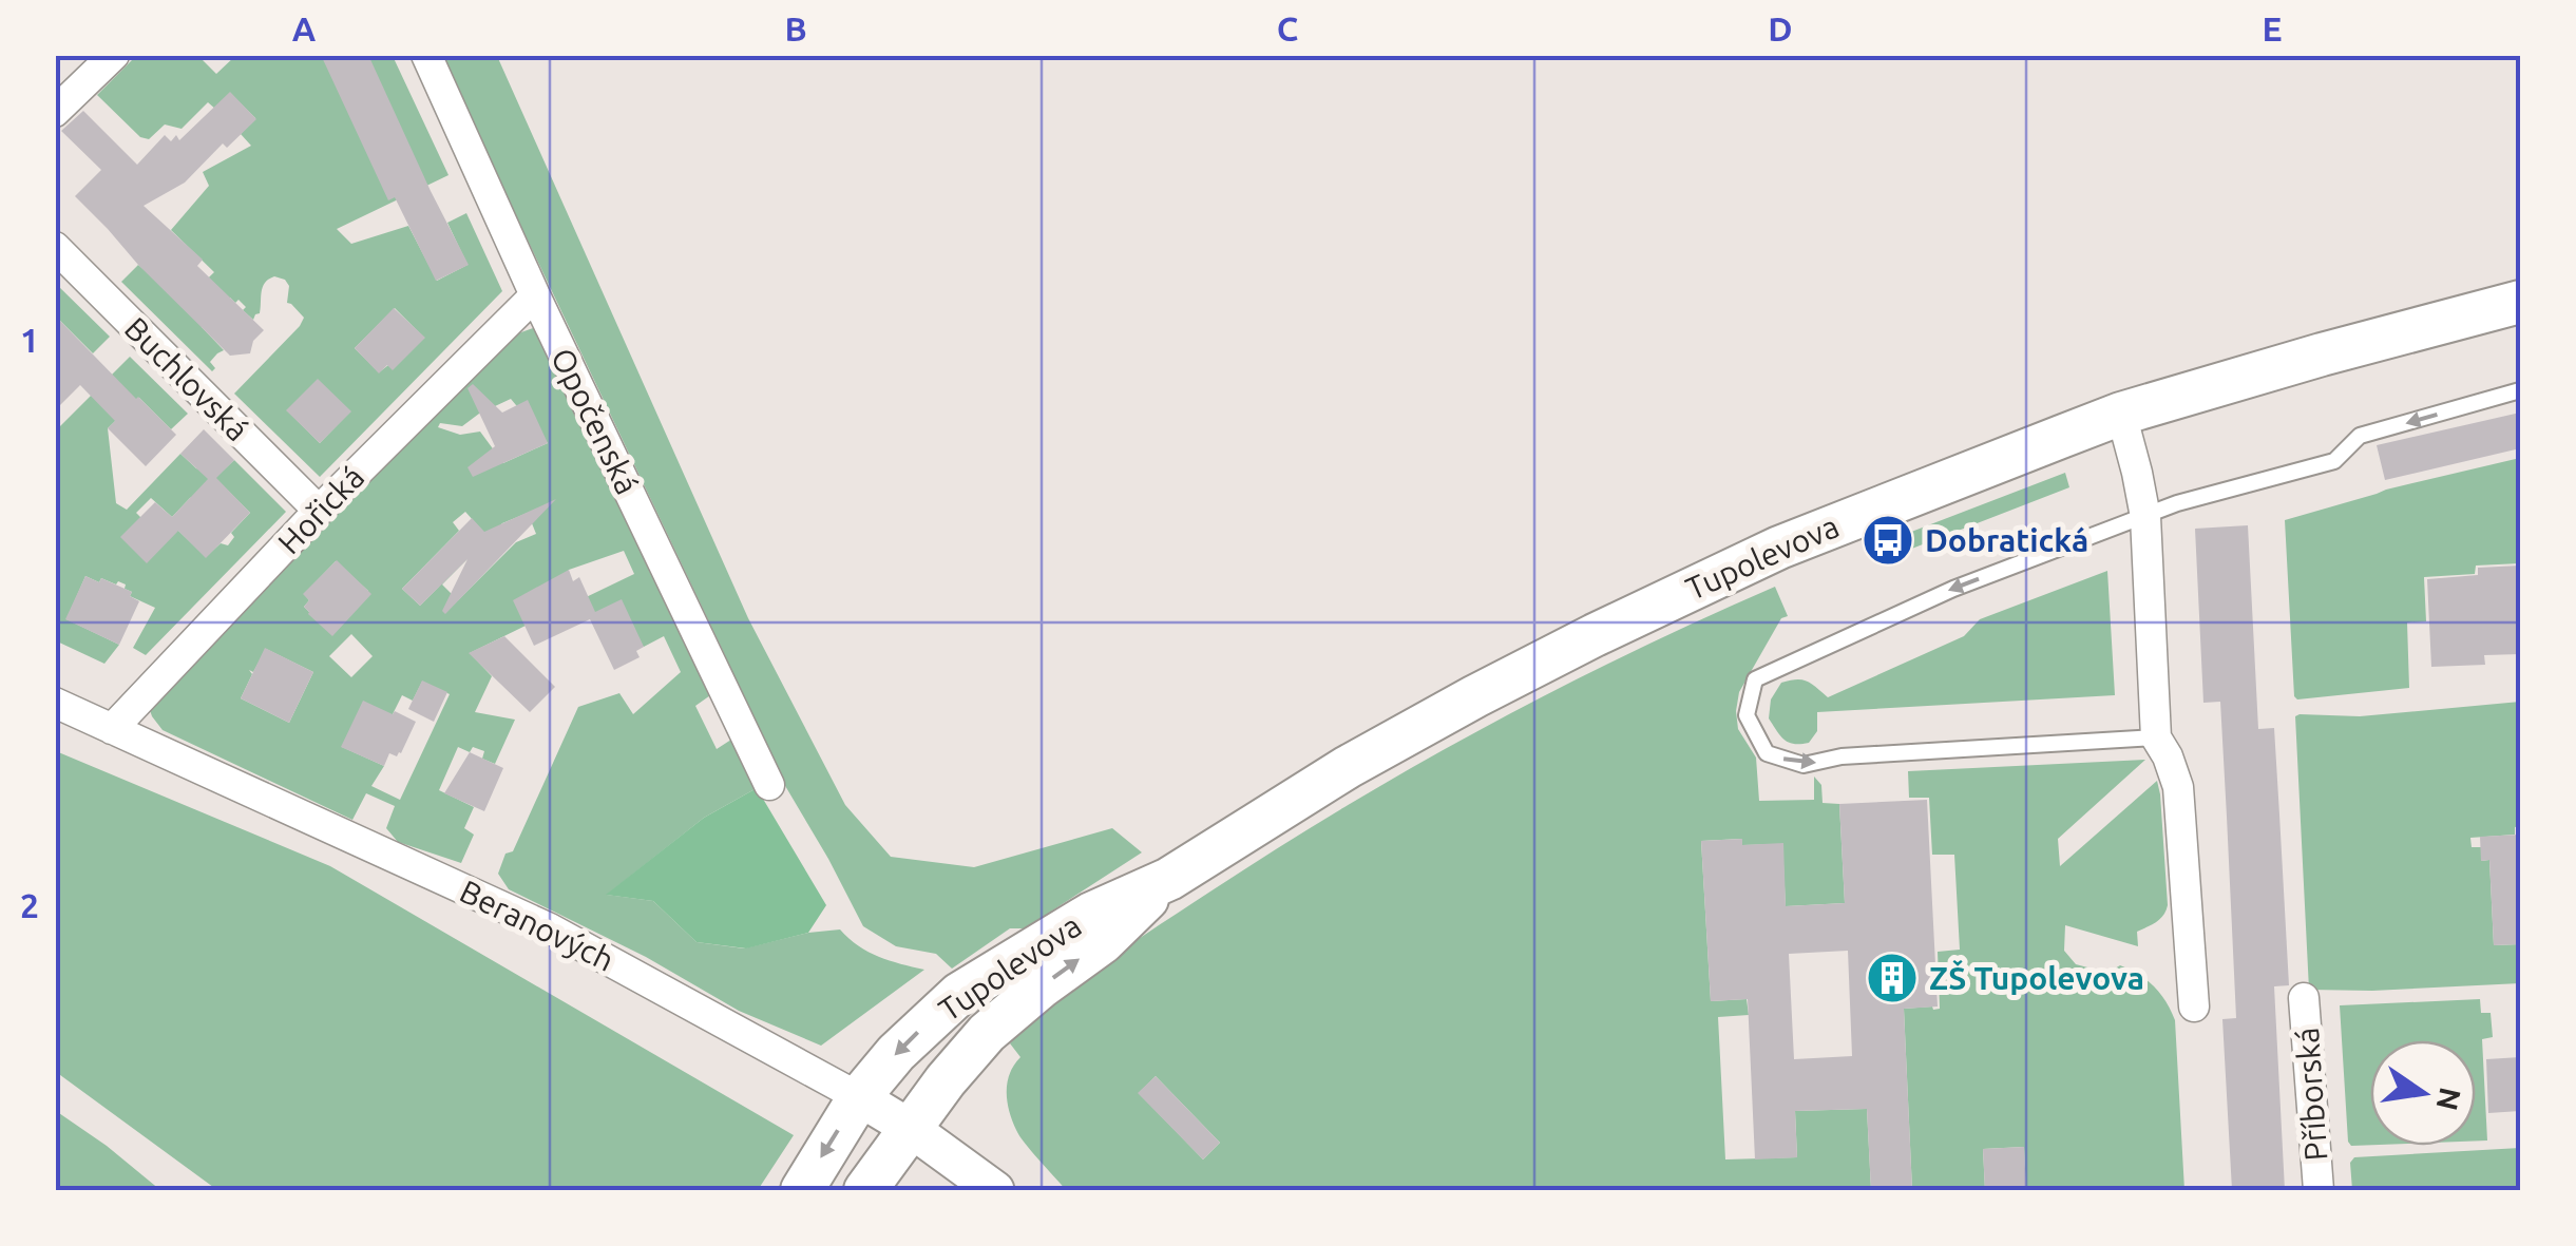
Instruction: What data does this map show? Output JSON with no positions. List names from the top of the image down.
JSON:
{
  "streets": {
    "main road": ["Tupolevova"],
    "street": [
      "Buchlovská",
      "Opočenská",
      "Hořická",
      "Beranových",
      "Příborská"
    ]
  },
  "crossings": [
    ["Buchlovská", "Hořická"],
    ["Opočenská", "Hořická"],
    ["Hořická", "Beranových"],
    ["Tupolevova", "Beranových"]
  ],
  "places": {
    "bus stop": ["Dobratická"],
    "building": ["ZŠ Tupolevova"]
  },
  "north": "right",
  "grid": {
    "columns": [
      "A",
      "B",
      "C",
      "D",
      "E"
    ],
    "rows": ["1", "2"]
  }
}
